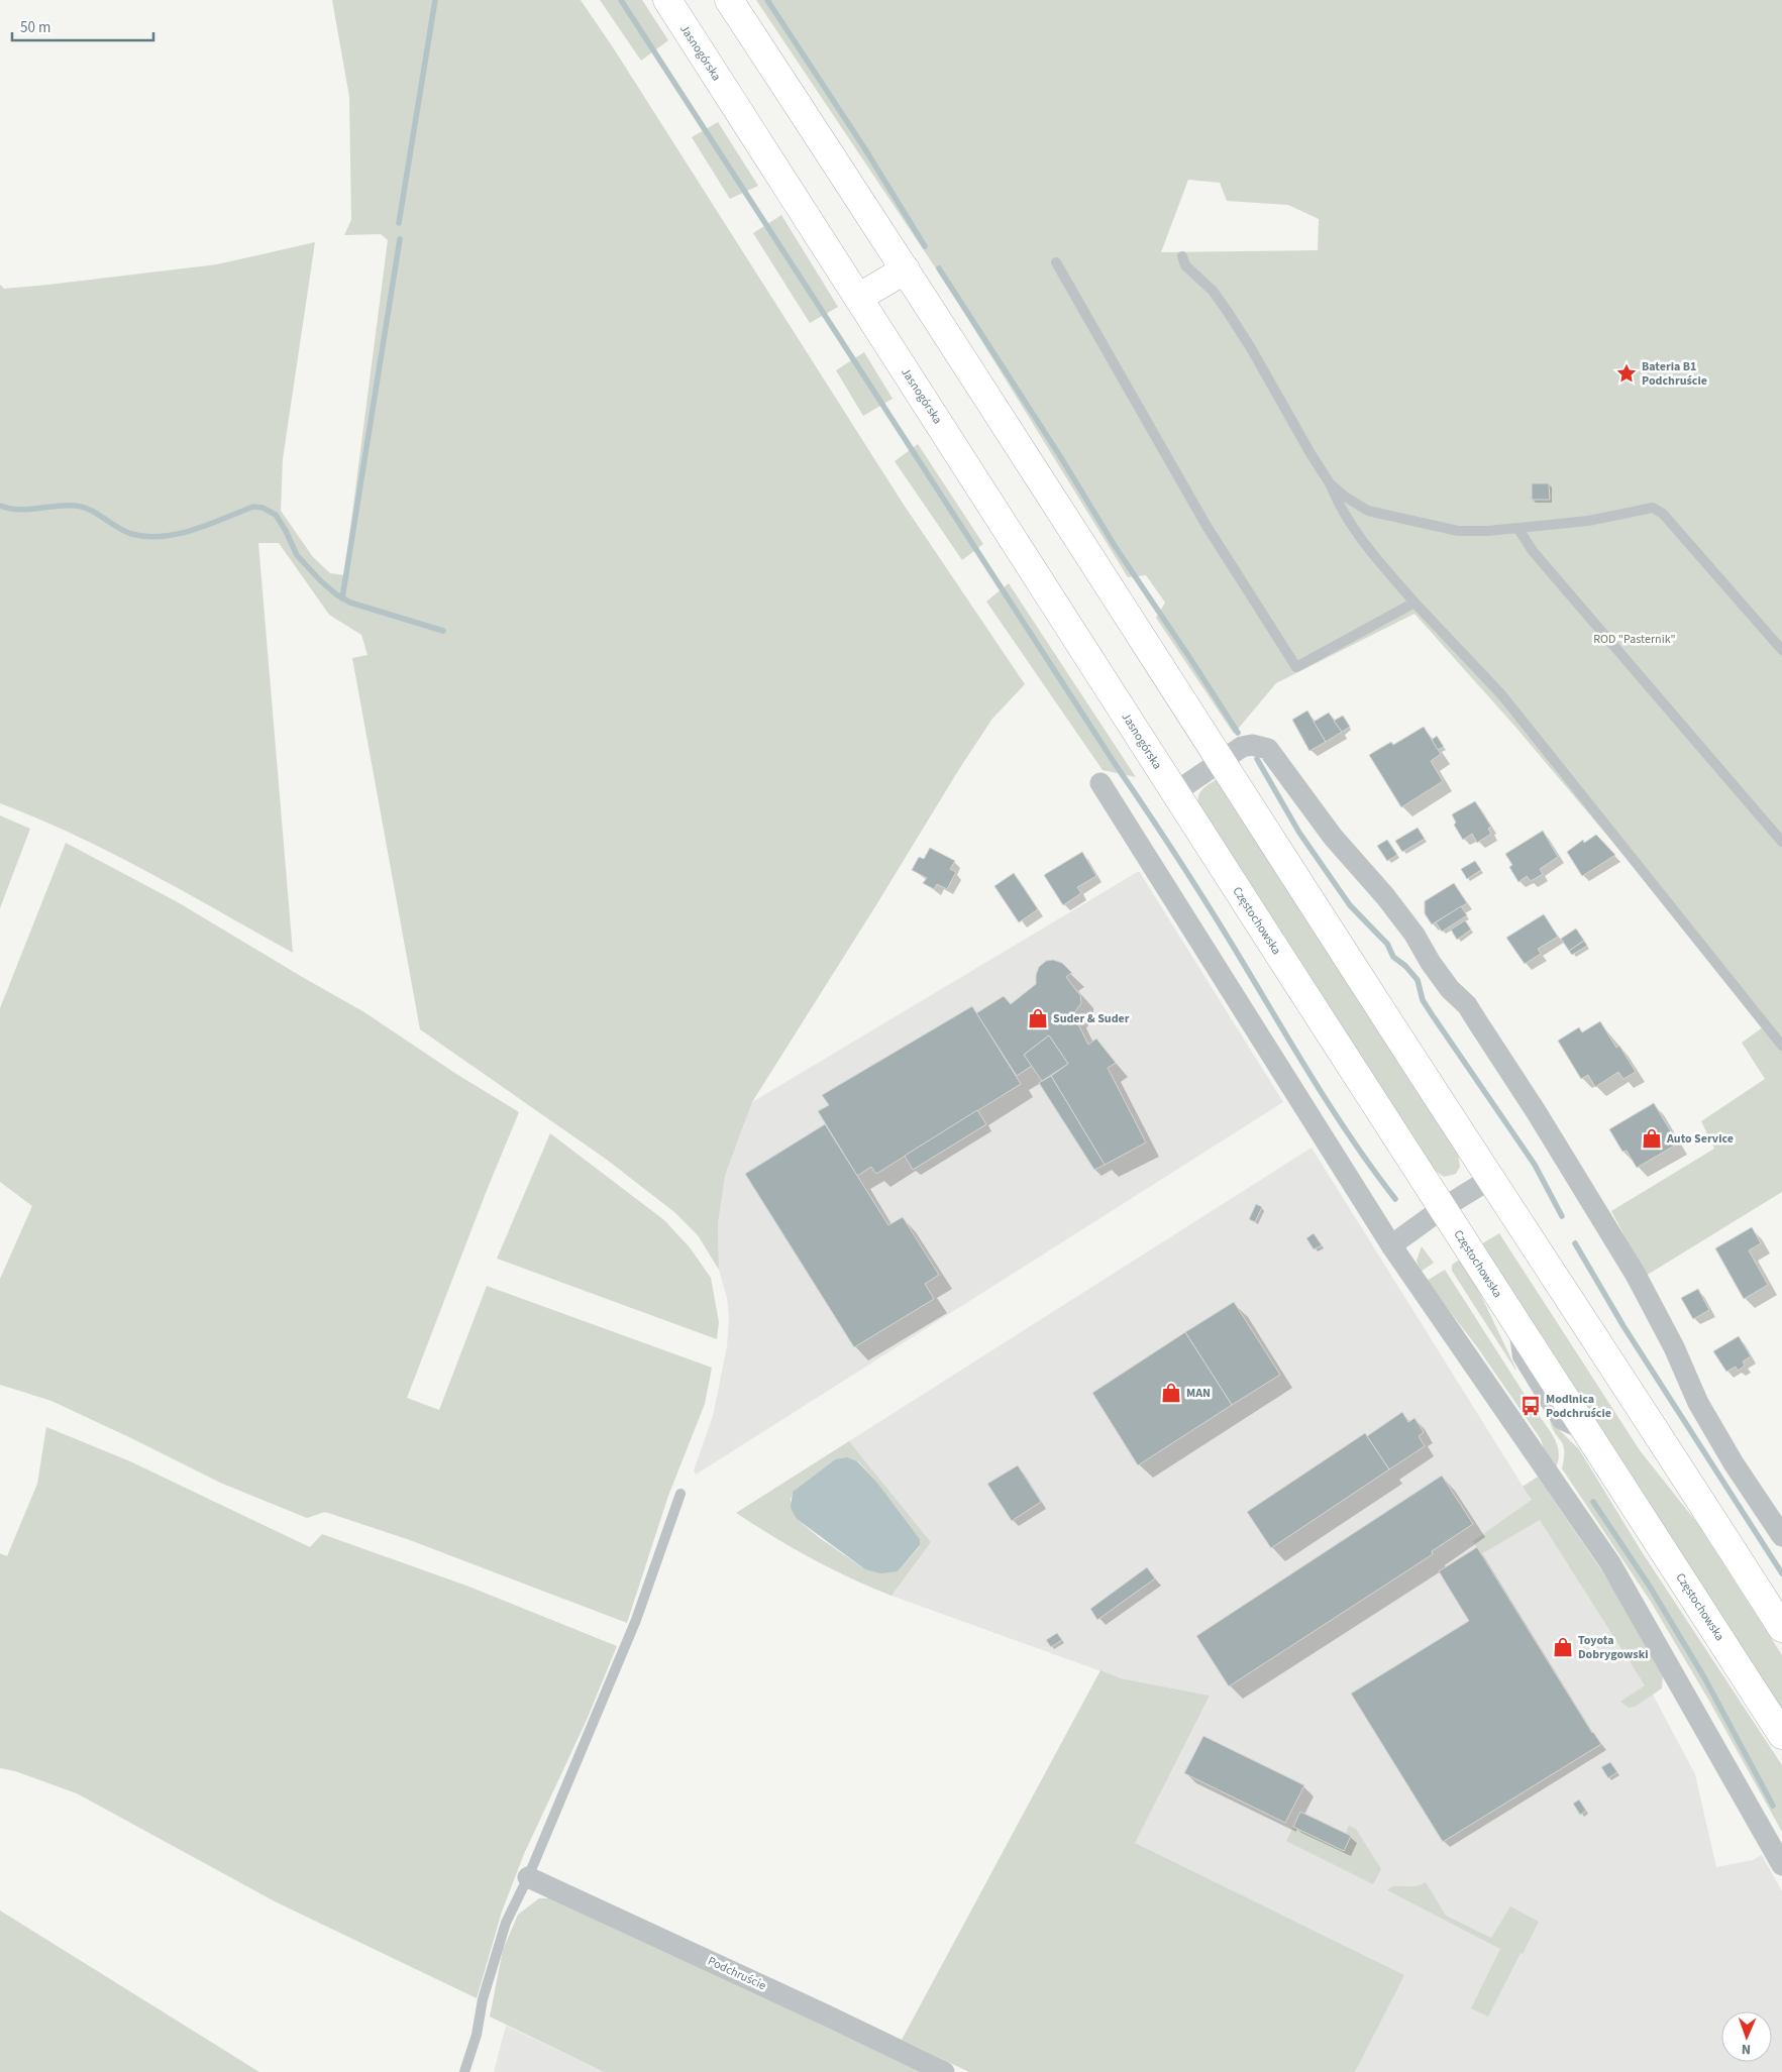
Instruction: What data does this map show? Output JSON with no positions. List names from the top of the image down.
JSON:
{
  "streets": {
    "main road": ["Jasnogórska", "Częstochowska"],
    "street": ["Podchruście"]
  },
  "crossings": [
    ["Jasnogórska", "Częstochowska"]
  ],
  "parks": ["ROD \"Pasternik\""],
  "places": {
    "place": ["Bateria B1 Podchruście"],
    "shop": [
      "Suder & Suder",
      "Auto Service",
      "MAN",
      "Toyota Dobrygowski"
    ],
    "bus stop": ["Modlnica Podchruście"]
  },
  "scale_bar": "50 m",
  "north": "bottom"
}
